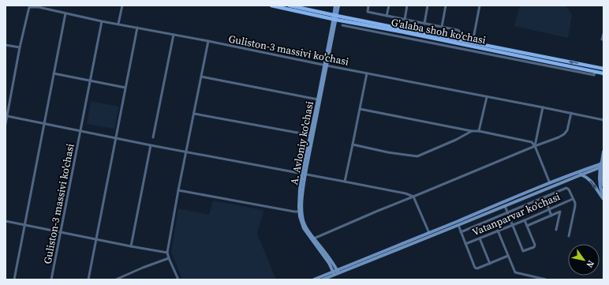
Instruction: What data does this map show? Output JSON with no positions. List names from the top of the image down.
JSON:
{
  "streets": {
    "main road": ["G'alaba shoh ko'chasi"],
    "street": ["Guliston-3 massivi ko'chasi", "A. Avloniy ko'chasi", "Vatanparvar ko'chasi"]
  },
  "crossings": [
    ["G'alaba shoh ko'chasi", "A. Avloniy ko'chasi"],
    ["Guliston-3 massivi ko'chasi", "A. Avloniy ko'chasi"]
  ],
  "north": "bottom right"
}
